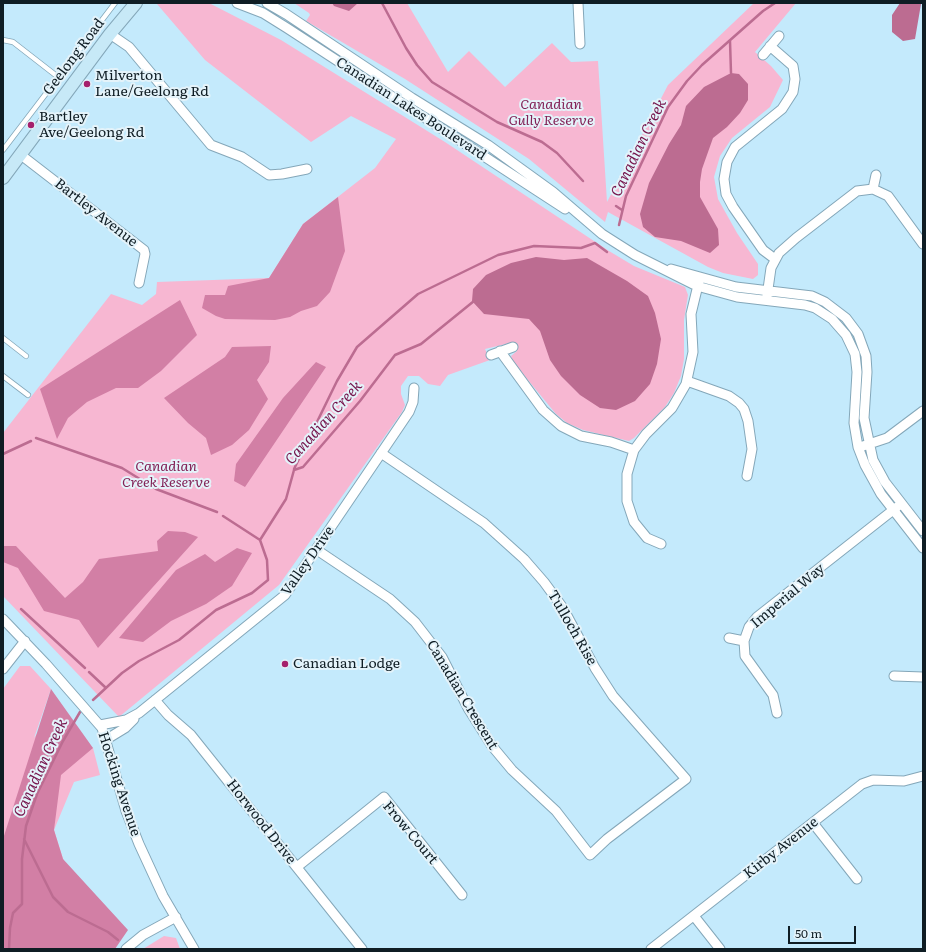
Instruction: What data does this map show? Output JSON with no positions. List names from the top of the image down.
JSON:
{
  "streets": {
    "main road": ["Geelong Road"],
    "street": [
      "Canadian Lakes Boulevard",
      "Bartley Avenue",
      "Valley Drive",
      "Imperial Way",
      "Tulloch Rise",
      "Canadian Crescent",
      "Hocking Avenue",
      "Horwood Drive",
      "Frow Court",
      "Kirby Avenue"
    ]
  },
  "crossings": [
    ["Geelong Road", "Bartley Avenue"],
    ["Canadian Lakes Boulevard", "Imperial Way"],
    ["Valley Drive", "Tulloch Rise"],
    ["Valley Drive", "Canadian Crescent"],
    ["Valley Drive", "Hocking Avenue"],
    ["Valley Drive", "Horwood Drive"],
    ["Tulloch Rise", "Canadian Crescent"],
    ["Horwood Drive", "Frow Court"]
  ],
  "water": ["Canadian Creek"],
  "parks": ["Canadian Gully Reserve", "Canadian Creek Reserve"],
  "places": ["Milverton Lane/Geelong Rd", "Bartley Ave/Geelong Rd", "Canadian Lodge"],
  "scale_bar": "50 m"
}
